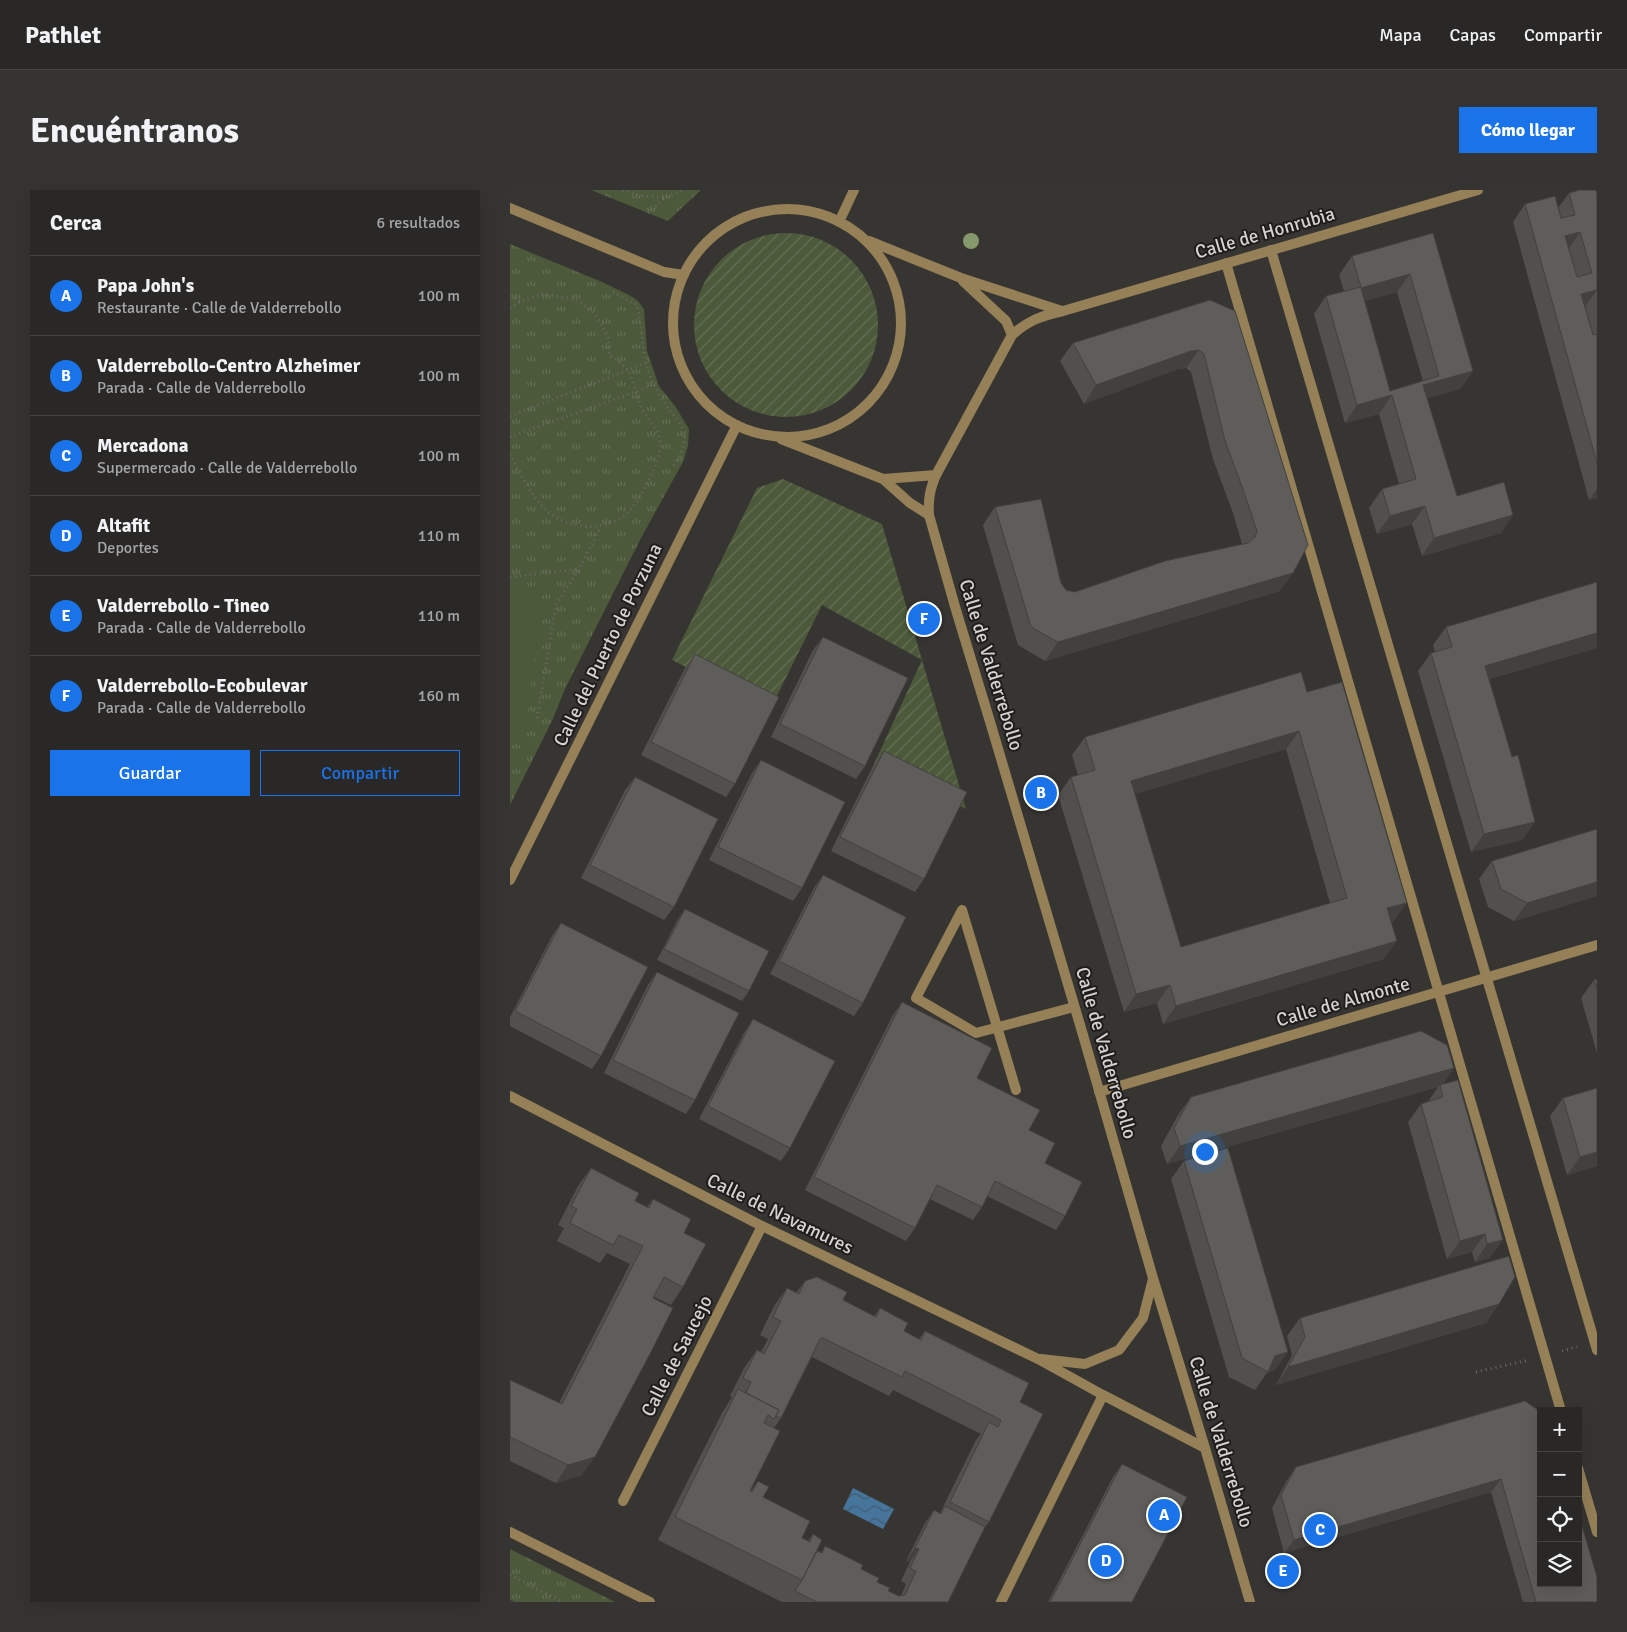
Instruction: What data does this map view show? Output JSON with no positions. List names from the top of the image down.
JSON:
{
  "streets": {
    "street": [
      "Calle de Honrubia",
      "Calle del Puerto de Porzuna",
      "Calle de Valderrebollo",
      "Calle de Almonte",
      "Calle de Navamures",
      "Calle de Saucejo"
    ]
  },
  "crossings": [
    ["Calle de Honrubia", "Calle de Valderrebollo"],
    ["Calle de Valderrebollo", "Calle de Almonte"],
    ["Calle de Valderrebollo", "Calle de Navamures"],
    ["Calle de Navamures", "Calle de Saucejo"]
  ],
  "page": {
    "header": "Pathlet",
    "nav": ["Mapa", "Capas", "Compartir"],
    "buttons": [
      "Cómo llegar",
      ["Guardar", "Compartir"]
    ],
    "title": "Encuéntranos",
    "heading": ["Cerca", "6 resultados"],
    "list": [
      {
        "mark": "A",
        "name": "Papa John's",
        "note": "Restaurante · Calle de Valderrebollo",
        "value": "100 m"
      },
      {
        "mark": "B",
        "name": "Valderrebollo-Centro Alzheimer",
        "note": "Parada · Calle de Valderrebollo",
        "value": "100 m"
      },
      {
        "mark": "C",
        "name": "Mercadona",
        "note": "Supermercado · Calle de Valderrebollo",
        "value": "100 m"
      },
      {
        "mark": "D",
        "name": "Altafit",
        "note": "Deportes",
        "value": "110 m"
      },
      {
        "mark": "E",
        "name": "Valderrebollo - Tineo",
        "note": "Parada · Calle de Valderrebollo",
        "value": "110 m"
      },
      {
        "mark": "F",
        "name": "Valderrebollo-Ecobulevar",
        "note": "Parada · Calle de Valderrebollo",
        "value": "160 m"
      }
    ],
    "pins": [
      "F",
      "B",
      "A",
      "C",
      "D",
      "E"
    ],
    "map_buttons": ["+", "−"]
  }
}
